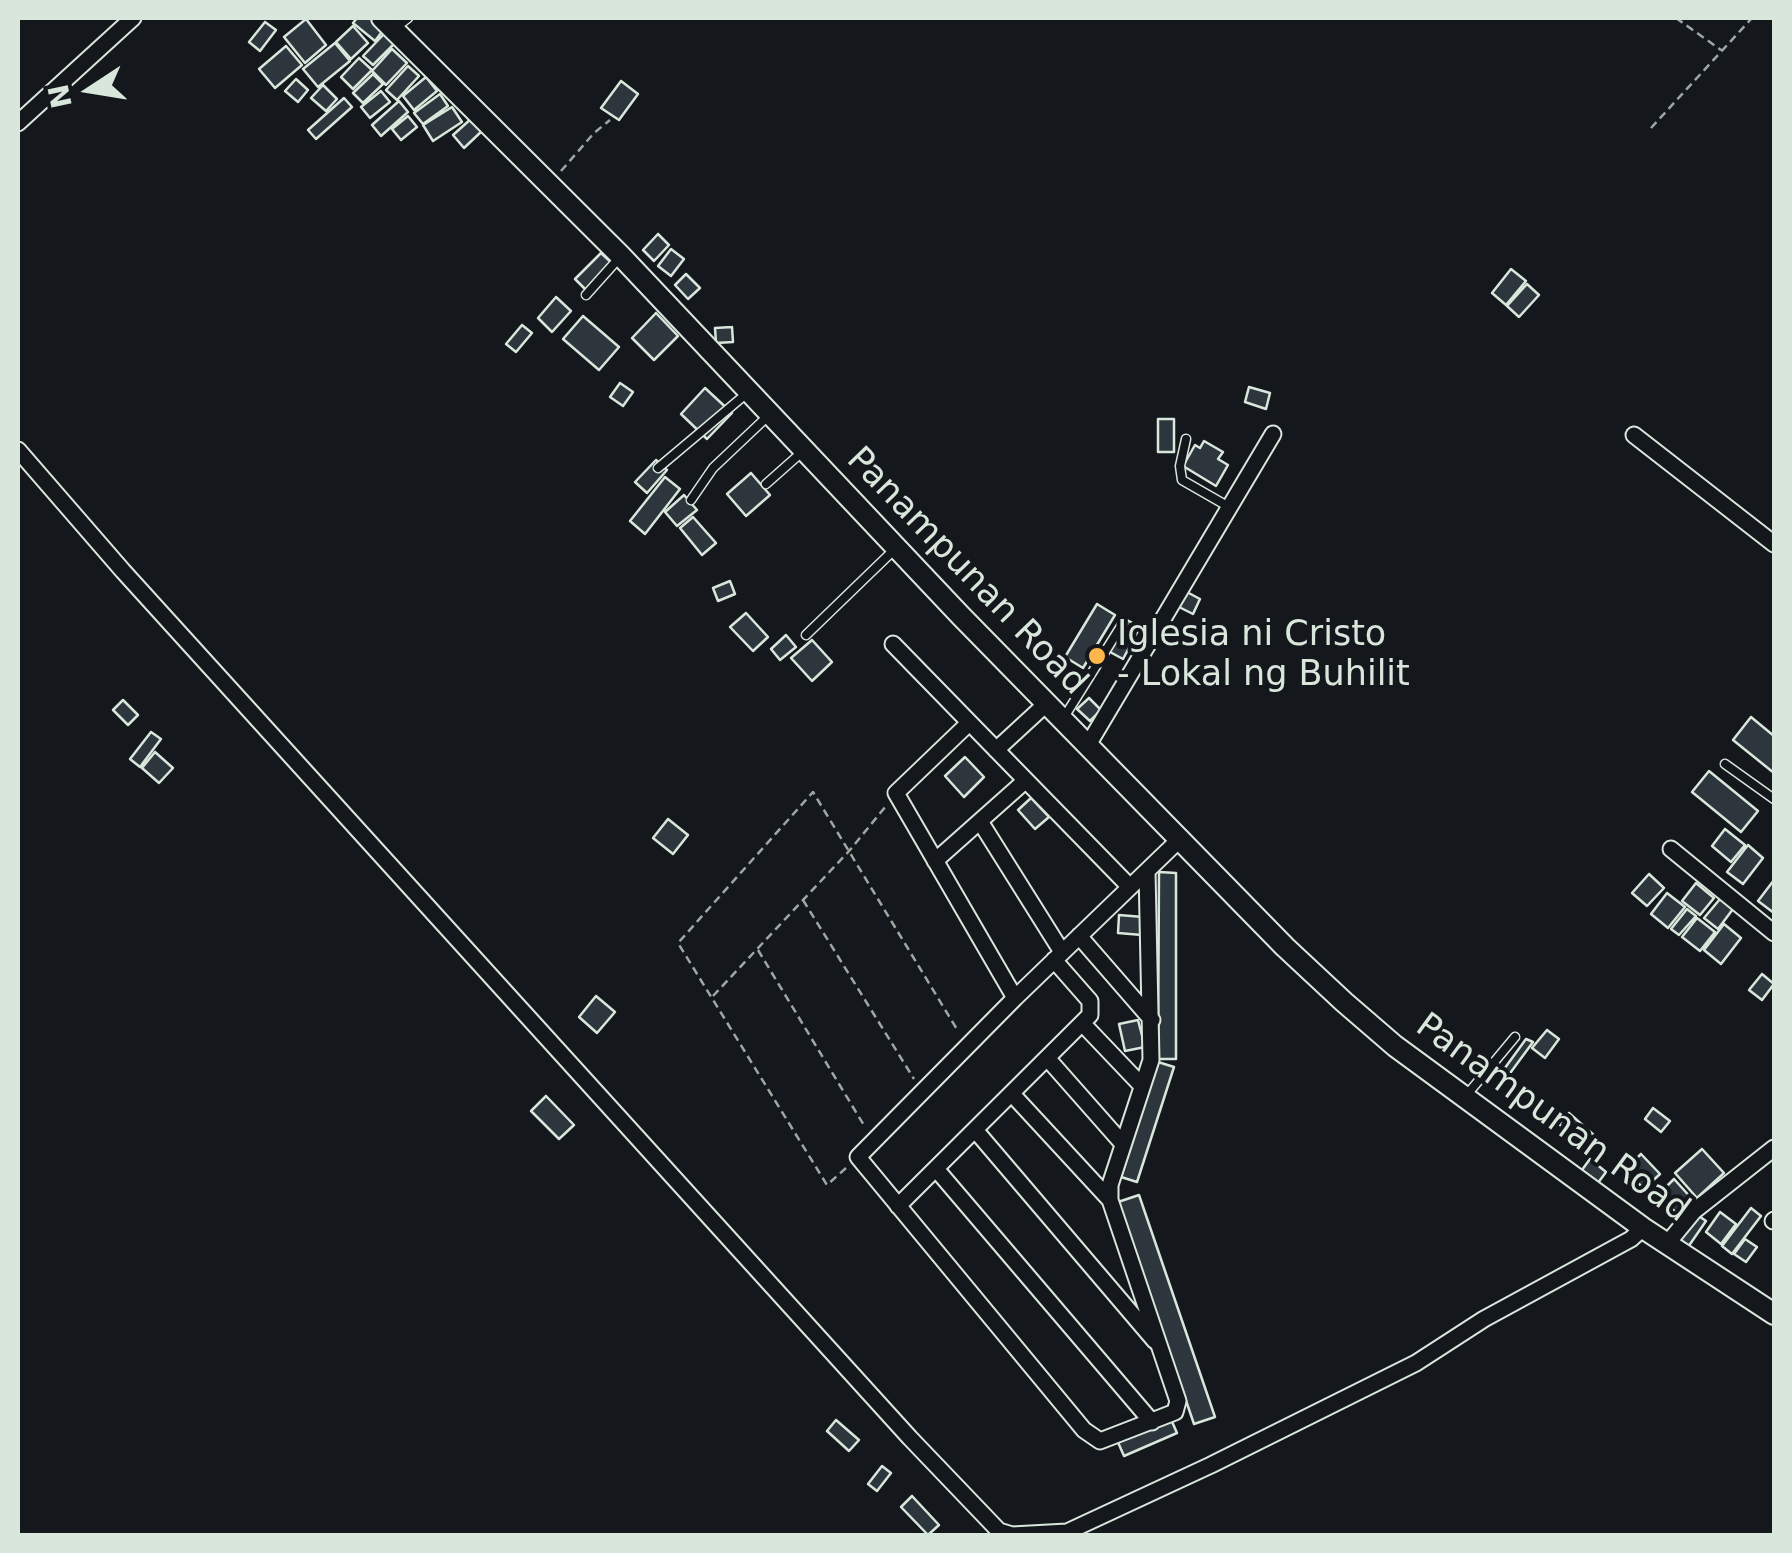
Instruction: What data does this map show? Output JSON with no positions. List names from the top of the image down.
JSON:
{
  "streets": {
    "street": ["Panampunan Road"]
  },
  "places": ["Iglesia ni Cristo - Lokal ng Buhilit"],
  "north": "left"
}
